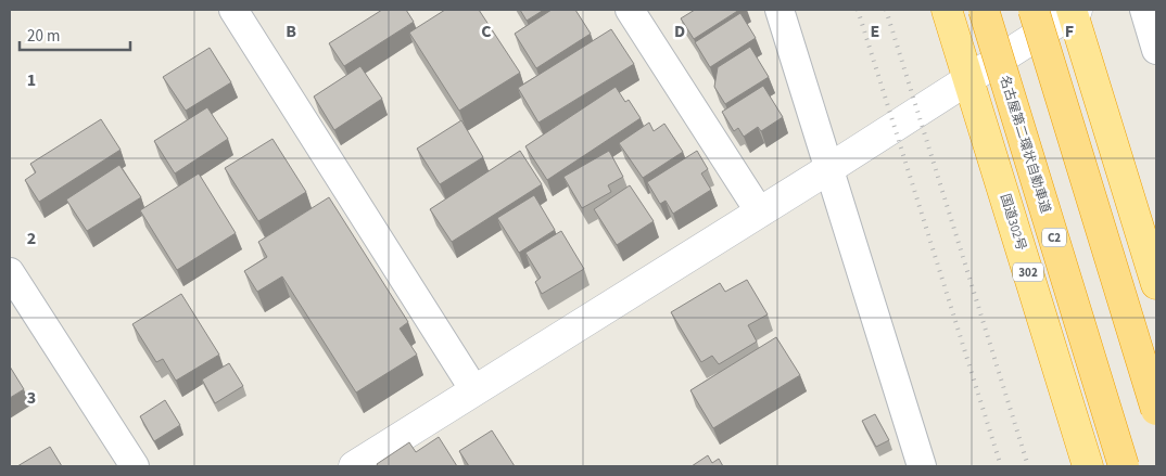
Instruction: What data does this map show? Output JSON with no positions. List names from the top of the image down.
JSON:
{
  "streets": {
    "highway": [
      "名古屋第二環状自動車道",
      "国道302号",
      "C2",
      "302"
    ]
  },
  "scale_bar": "20 m",
  "grid": {
    "columns": [
      "B",
      "C",
      "D",
      "E",
      "F"
    ],
    "rows": ["1", "2", "3"]
  }
}
